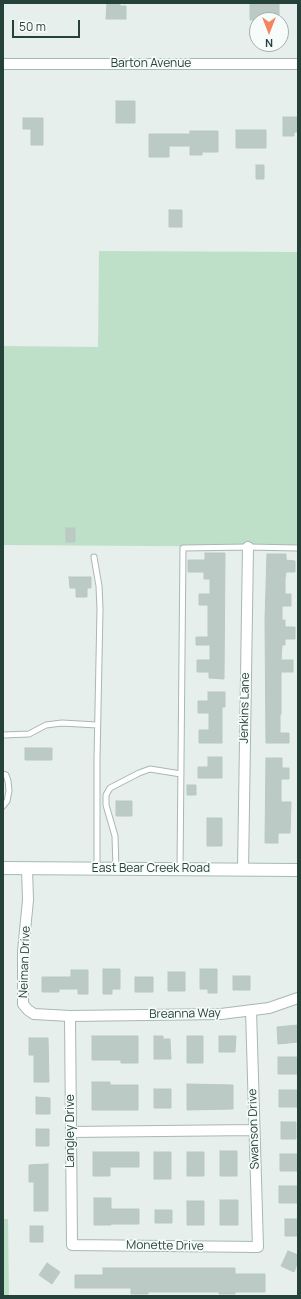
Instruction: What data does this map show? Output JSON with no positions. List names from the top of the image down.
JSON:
{
  "streets": {
    "main road": ["East Bear Creek Road"],
    "street": [
      "Barton Avenue",
      "Jenkins Lane",
      "Neiman Drive",
      "Breanna Way",
      "Swanson Drive",
      "Langley Drive",
      "Monette Drive"
    ]
  },
  "crossings": [
    ["Jenkins Lane", "East Bear Creek Road"],
    ["East Bear Creek Road", "Neiman Drive"],
    ["Neiman Drive", "Breanna Way"],
    ["Neiman Drive", "Langley Drive"],
    ["Breanna Way", "Swanson Drive"],
    ["Breanna Way", "Langley Drive"],
    ["Swanson Drive", "Monette Drive"],
    ["Langley Drive", "Monette Drive"]
  ],
  "scale_bar": "50 m",
  "north": "bottom"
}
